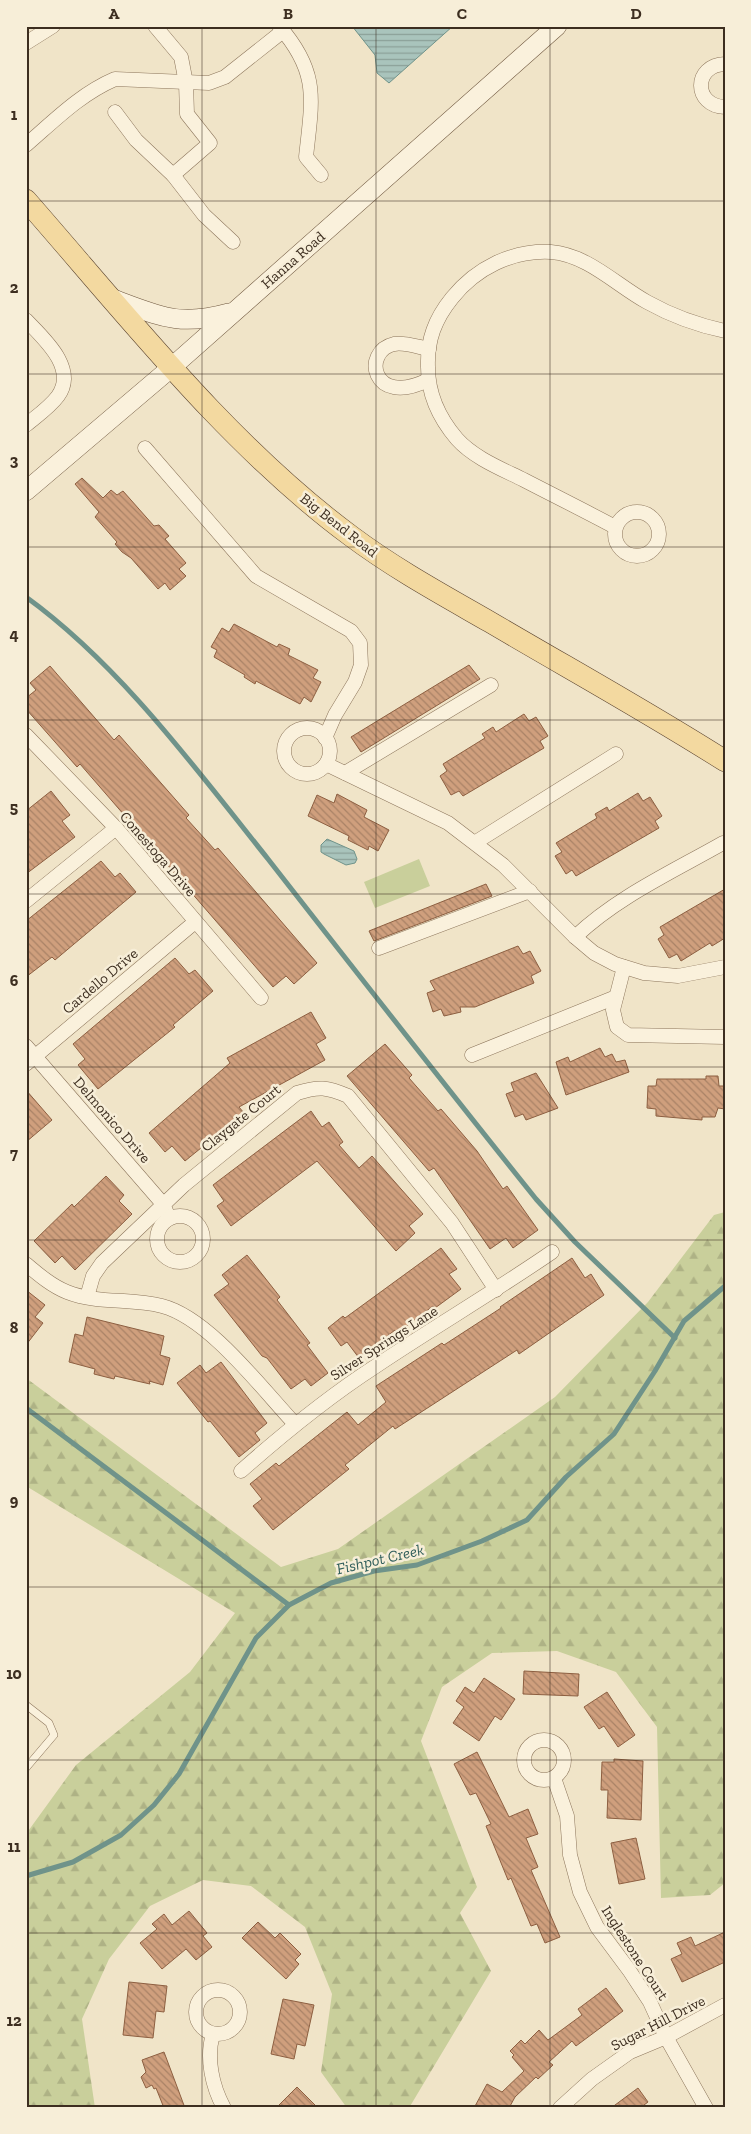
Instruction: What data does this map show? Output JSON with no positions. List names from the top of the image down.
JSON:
{
  "streets": {
    "main road": ["Big Bend Road"],
    "street": [
      "Hanna Road",
      "Conestoga Drive",
      "Cardello Drive",
      "Claygate Court",
      "Delmonico Drive",
      "Silver Springs Lane",
      "Inglestone Court",
      "Sugar Hill Drive"
    ]
  },
  "crossings": [
    ["Hanna Road", "Big Bend Road"],
    ["Conestoga Drive", "Cardello Drive"],
    ["Cardello Drive", "Delmonico Drive"],
    ["Claygate Court", "Delmonico Drive"],
    ["Claygate Court", "Silver Springs Lane"],
    ["Inglestone Court", "Sugar Hill Drive"]
  ],
  "water": ["Fishpot Creek"],
  "grid": {
    "columns": [
      "A",
      "B",
      "C",
      "D"
    ],
    "rows": [
      "1",
      "2",
      "3",
      "4",
      "5",
      "6",
      "7",
      "8",
      "9",
      "10",
      "11",
      "12"
    ]
  }
}
